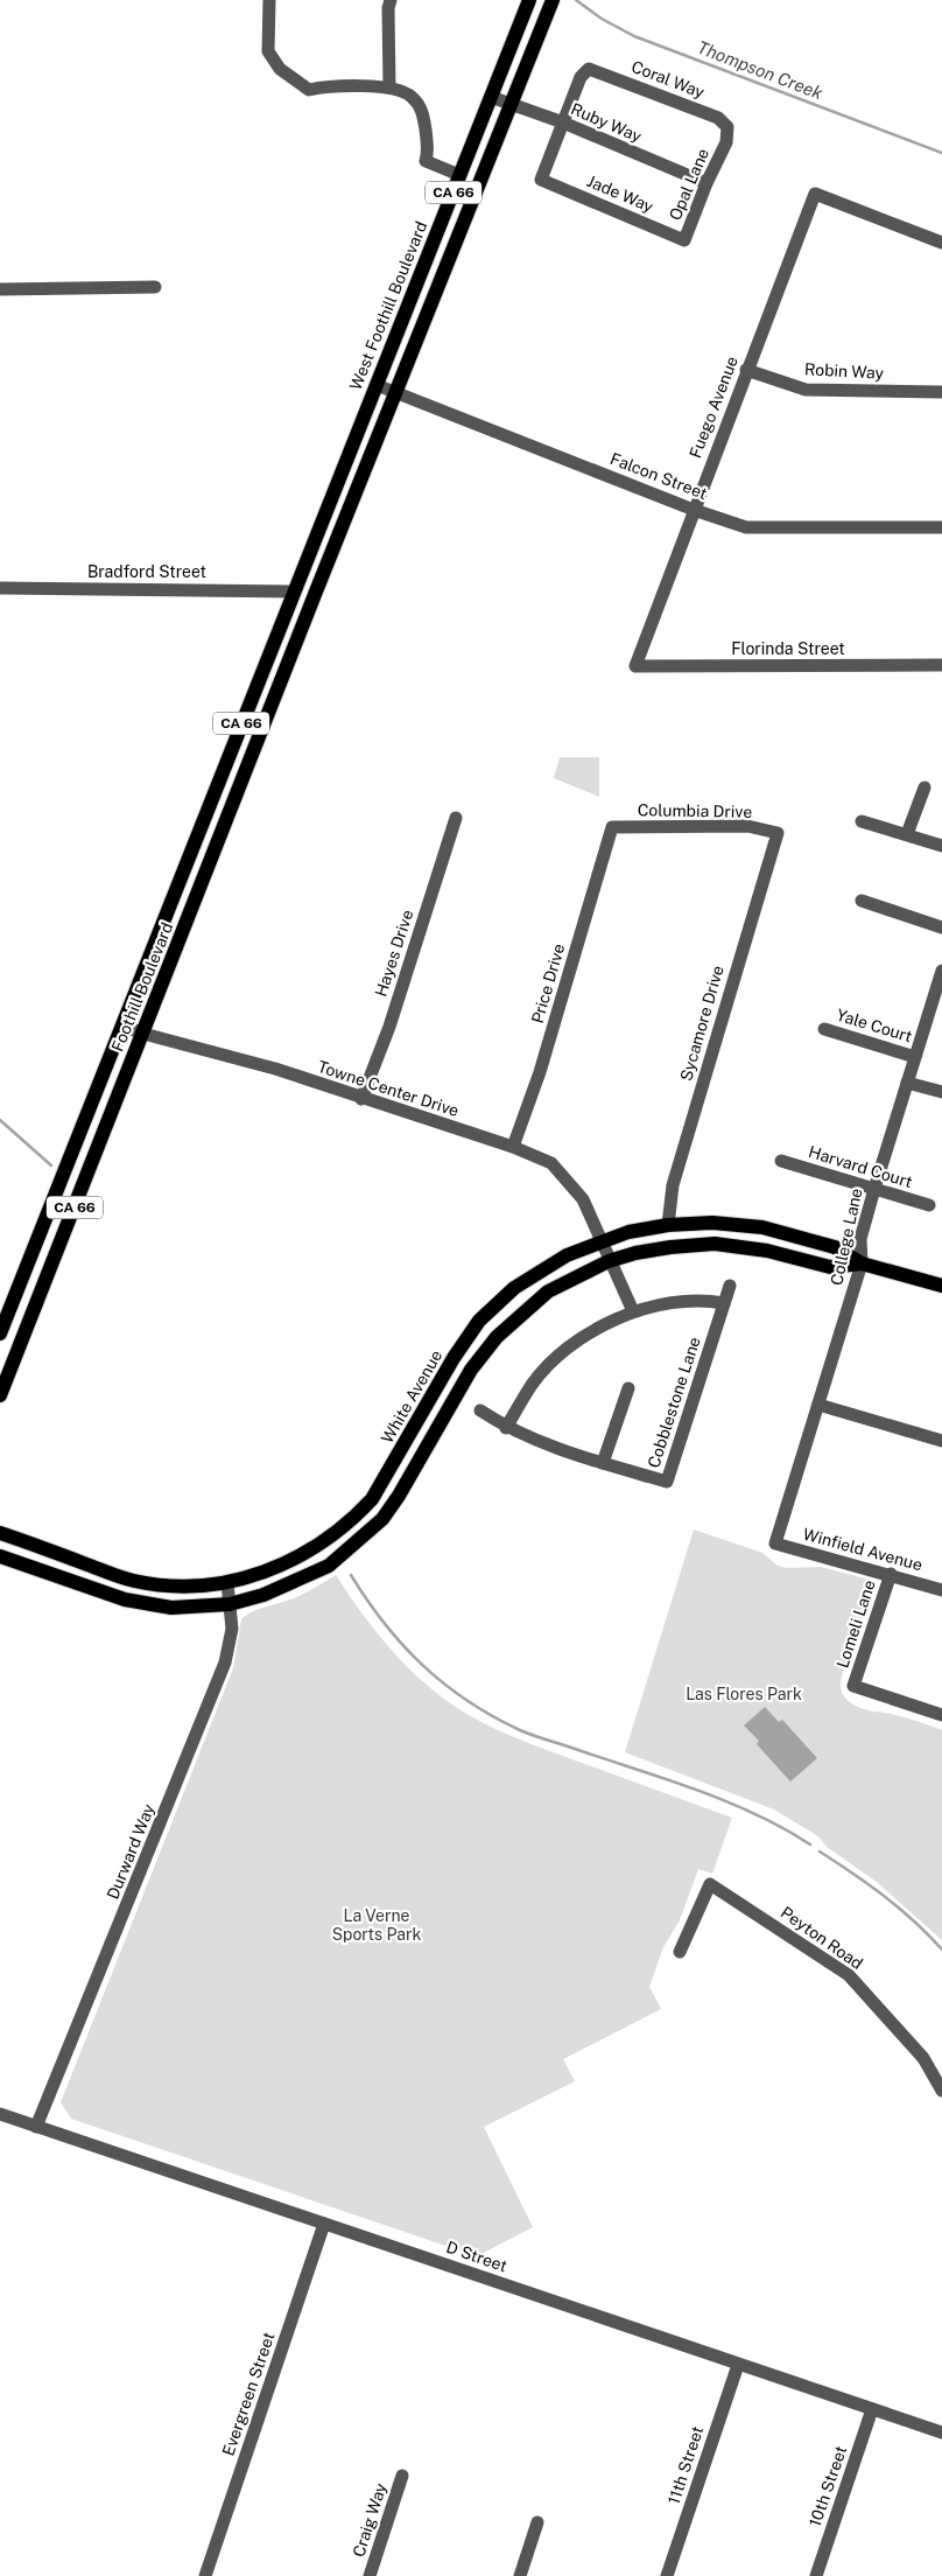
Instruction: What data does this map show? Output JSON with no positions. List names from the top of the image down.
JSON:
{
  "streets": {
    "main road": [
      "CA 66",
      "West Foothill Boulevard",
      "Foothill Boulevard",
      "White Avenue"
    ],
    "street": [
      "Coral Way",
      "Ruby Way",
      "Opal Lane",
      "Jade Way",
      "Robin Way",
      "Fuego Avenue",
      "Falcon Street",
      "Bradford Street",
      "Florinda Street",
      "Columbia Drive",
      "Hayes Drive",
      "Price Drive",
      "Sycamore Drive",
      "Yale Court",
      "Towne Center Drive",
      "Harvard Court",
      "College Lane",
      "Cobblestone Lane",
      "Winfield Avenue",
      "Lomeli Lane",
      "Durward Way",
      "Peyton Road",
      "D Street",
      "Evergreen Street",
      "11th Street",
      "10th Street",
      "Craig Way"
    ]
  },
  "crossings": [
    ["Coral Way", "Ruby Way"],
    ["Coral Way", "Opal Lane"],
    ["Coral Way", "Jade Way"],
    ["Ruby Way", "Opal Lane"],
    ["Ruby Way", "CA 66"],
    ["Ruby Way", "Jade Way"],
    ["Ruby Way", "West Foothill Boulevard"],
    ["Opal Lane", "Jade Way"],
    ["CA 66", "Falcon Street"],
    ["CA 66", "Foothill Boulevard"],
    ["West Foothill Boulevard", "Falcon Street"],
    ["West Foothill Boulevard", "Bradford Street"],
    ["West Foothill Boulevard", "Foothill Boulevard"],
    ["Robin Way", "Fuego Avenue"],
    ["Fuego Avenue", "Falcon Street"],
    ["Fuego Avenue", "Florinda Street"],
    ["Falcon Street", "Foothill Boulevard"],
    ["Bradford Street", "Foothill Boulevard"],
    ["Columbia Drive", "Price Drive"],
    ["Columbia Drive", "Sycamore Drive"],
    ["Hayes Drive", "Towne Center Drive"],
    ["Price Drive", "Towne Center Drive"],
    ["Foothill Boulevard", "Towne Center Drive"],
    ["Sycamore Drive", "White Avenue"],
    ["Yale Court", "College Lane"],
    ["Towne Center Drive", "White Avenue"],
    ["Harvard Court", "College Lane"],
    ["College Lane", "White Avenue"],
    ["College Lane", "Winfield Avenue"],
    ["White Avenue", "Durward Way"],
    ["Winfield Avenue", "Lomeli Lane"],
    ["Durward Way", "D Street"],
    ["D Street", "Evergreen Street"],
    ["D Street", "11th Street"],
    ["D Street", "10th Street"]
  ],
  "water": ["Thompson Creek"],
  "parks": ["Las Flores Park", "La Verne Sports Park"]
}
